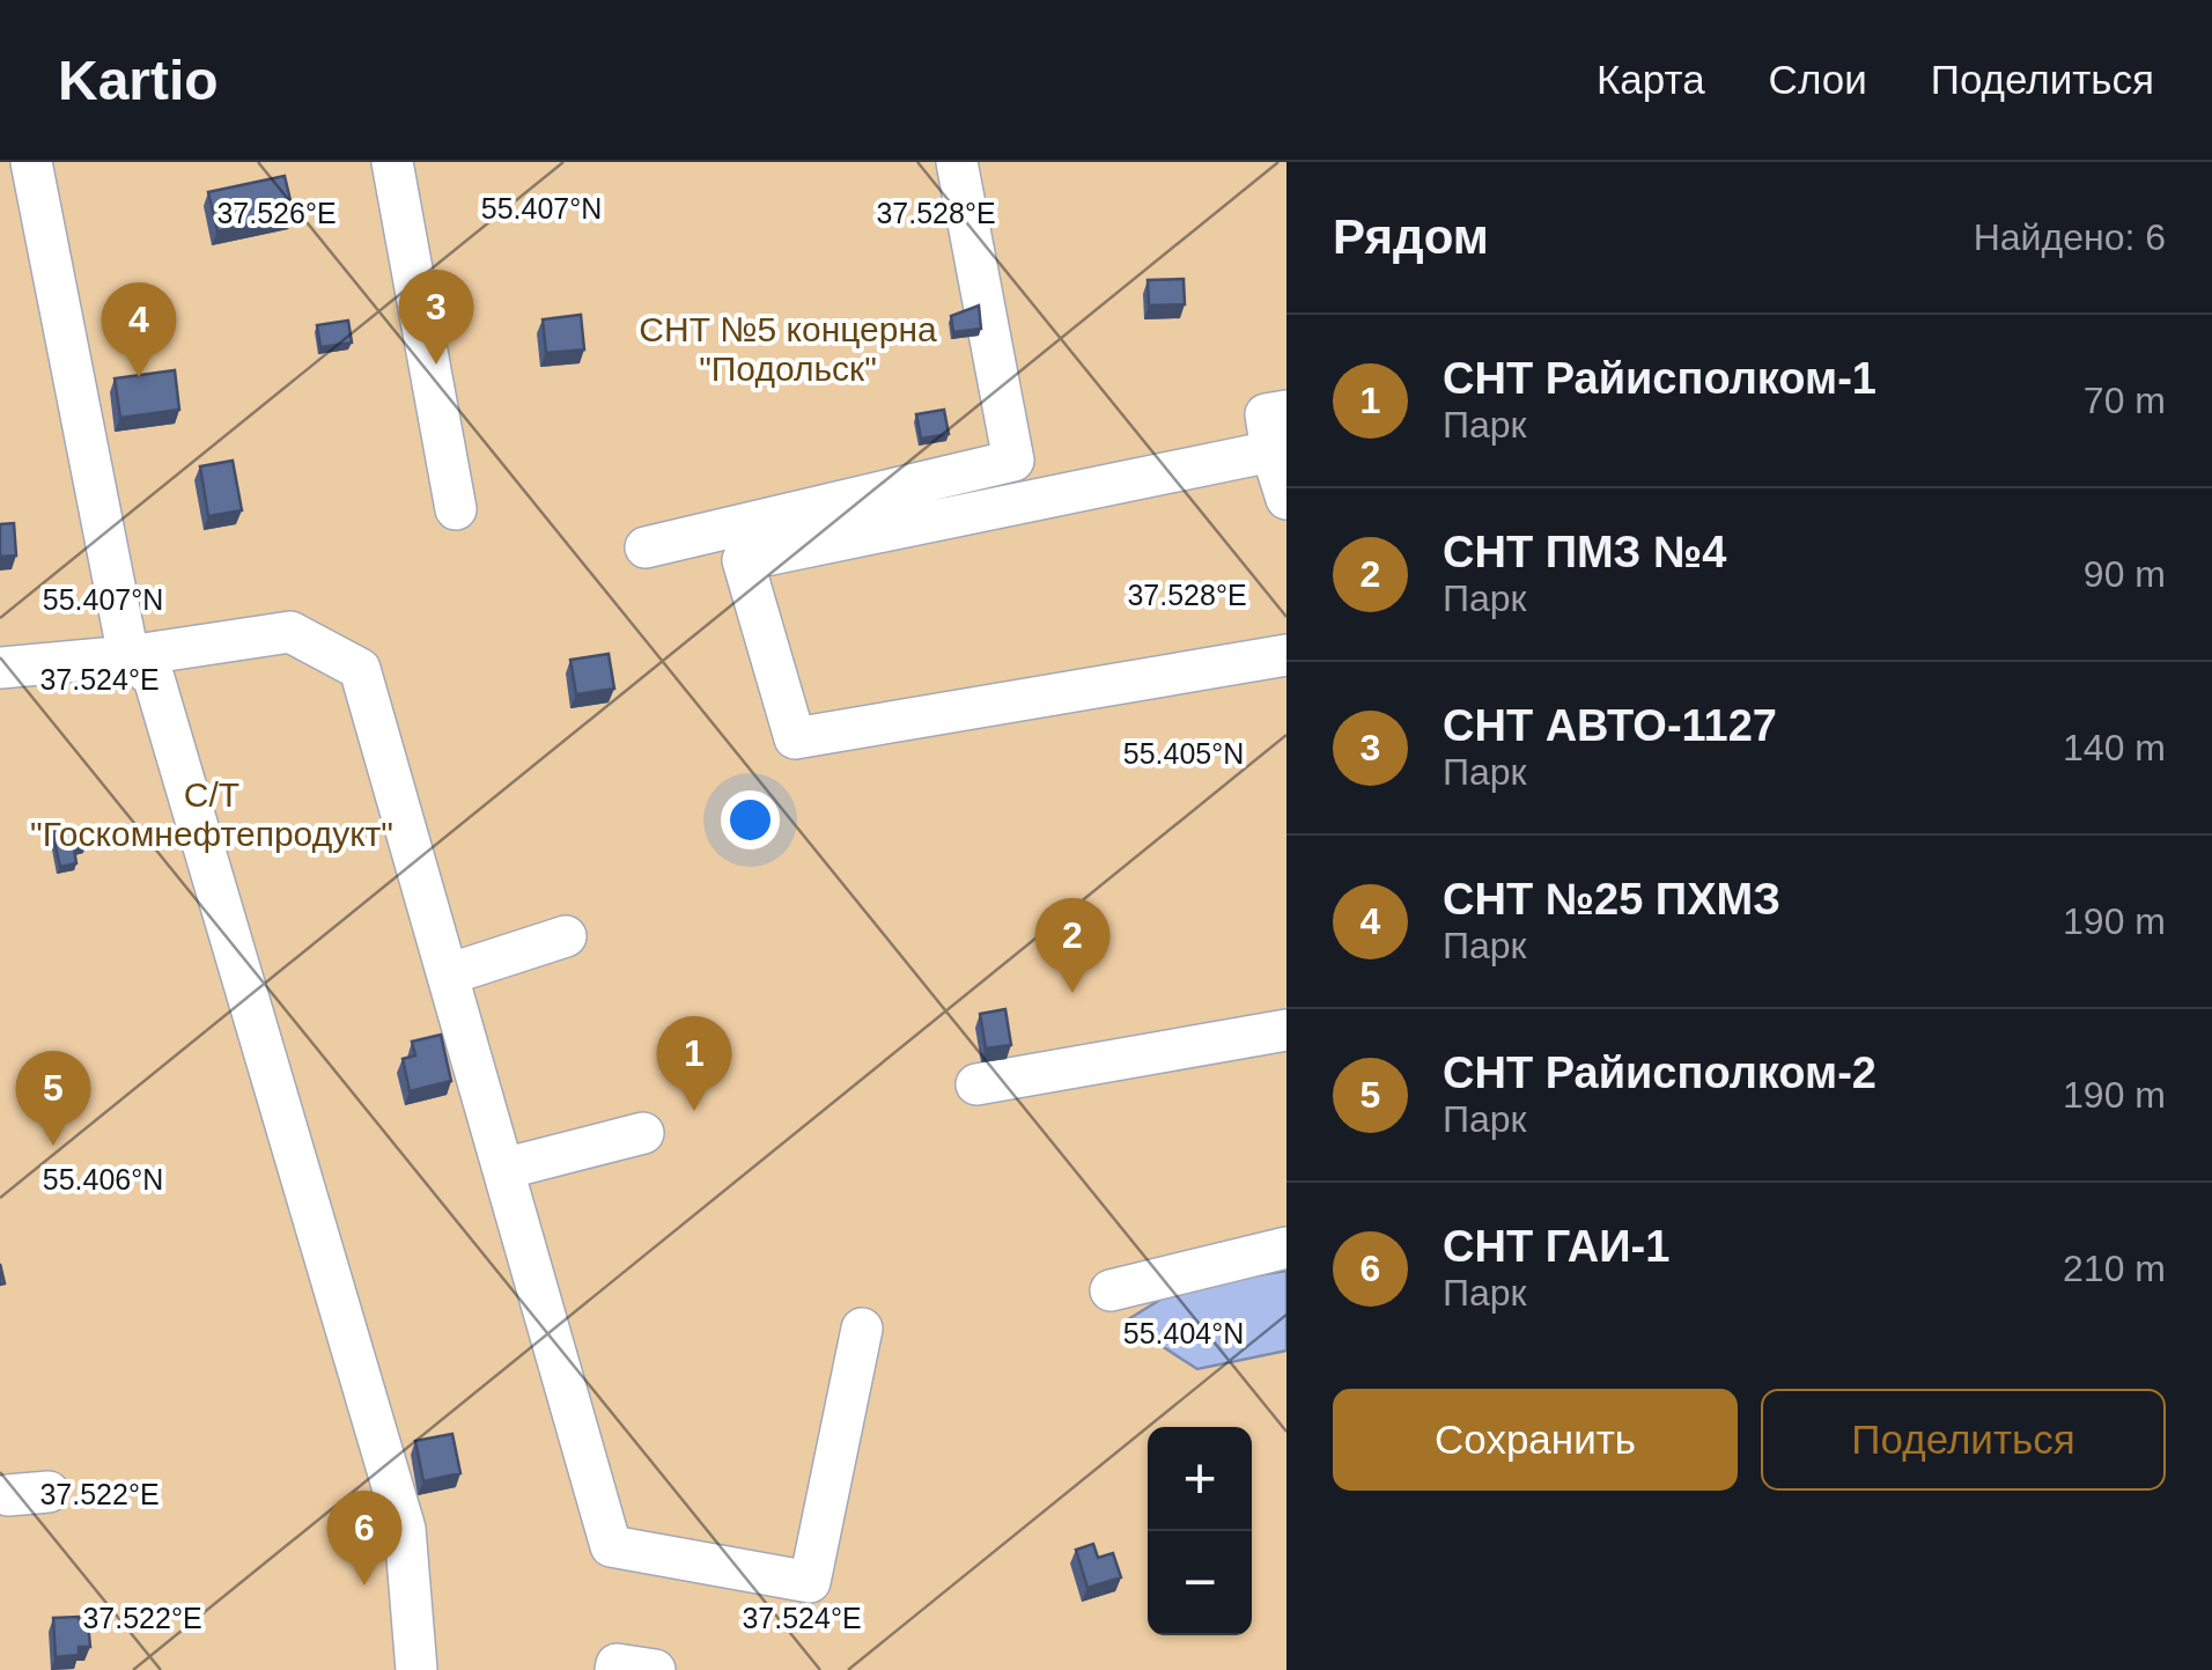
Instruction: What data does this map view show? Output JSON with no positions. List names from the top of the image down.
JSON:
{
  "parks": ["СНТ №5 концерна \"Подольск\"", "С/Т \"Госкомнефтепродукт\""],
  "page": {
    "header": "Kartio",
    "nav": ["Карта", "Слои", "Поделиться"],
    "heading": ["Рядом", "Найдено: 6"],
    "pins": [
      "3",
      "4",
      "2",
      "1",
      "5",
      "6"
    ],
    "list": [
      {
        "mark": "1",
        "name": "СНТ Райисполком-1",
        "note": "Парк",
        "value": "70 m"
      },
      {
        "mark": "2",
        "name": "СНТ ПМЗ №4",
        "note": "Парк",
        "value": "90 m"
      },
      {
        "mark": "3",
        "name": "СНТ АВТО-1127",
        "note": "Парк",
        "value": "140 m"
      },
      {
        "mark": "4",
        "name": "СНТ №25 ПХМЗ",
        "note": "Парк",
        "value": "190 m"
      },
      {
        "mark": "5",
        "name": "СНТ Райисполком-2",
        "note": "Парк",
        "value": "190 m"
      },
      {
        "mark": "6",
        "name": "СНТ ГАИ-1",
        "note": "Парк",
        "value": "210 m"
      }
    ],
    "buttons": ["Сохранить", "Поделиться"],
    "map_buttons": ["+", "−"]
  },
  "coordinates": [
    "55.407°N",
    "37.526°E",
    "37.528°E",
    "37.524°E",
    "55.405°N",
    "55.406°N",
    "55.404°N",
    "37.522°E"
  ]
}
